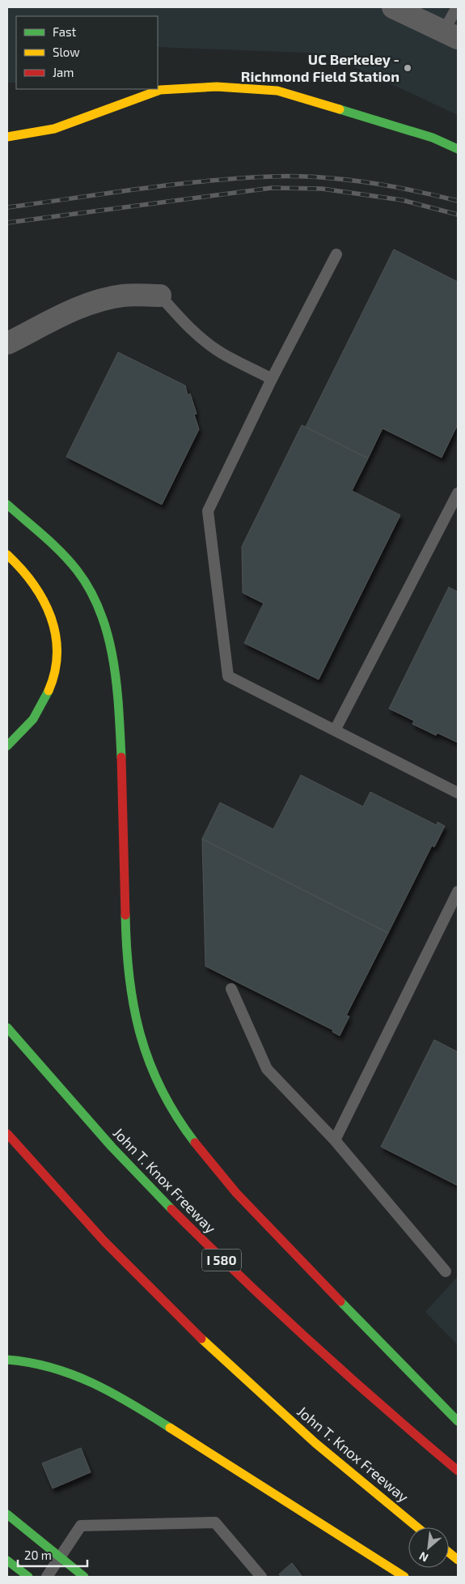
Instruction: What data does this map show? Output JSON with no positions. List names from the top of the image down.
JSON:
{
  "streets": {
    "main road": ["John T. Knox Freeway", "I 580"]
  },
  "places": ["UC Berkeley - Richmond Field Station"],
  "legend": ["Fast", "Slow", "Jam"],
  "scale_bar": "20 m",
  "north": "bottom left"
}
